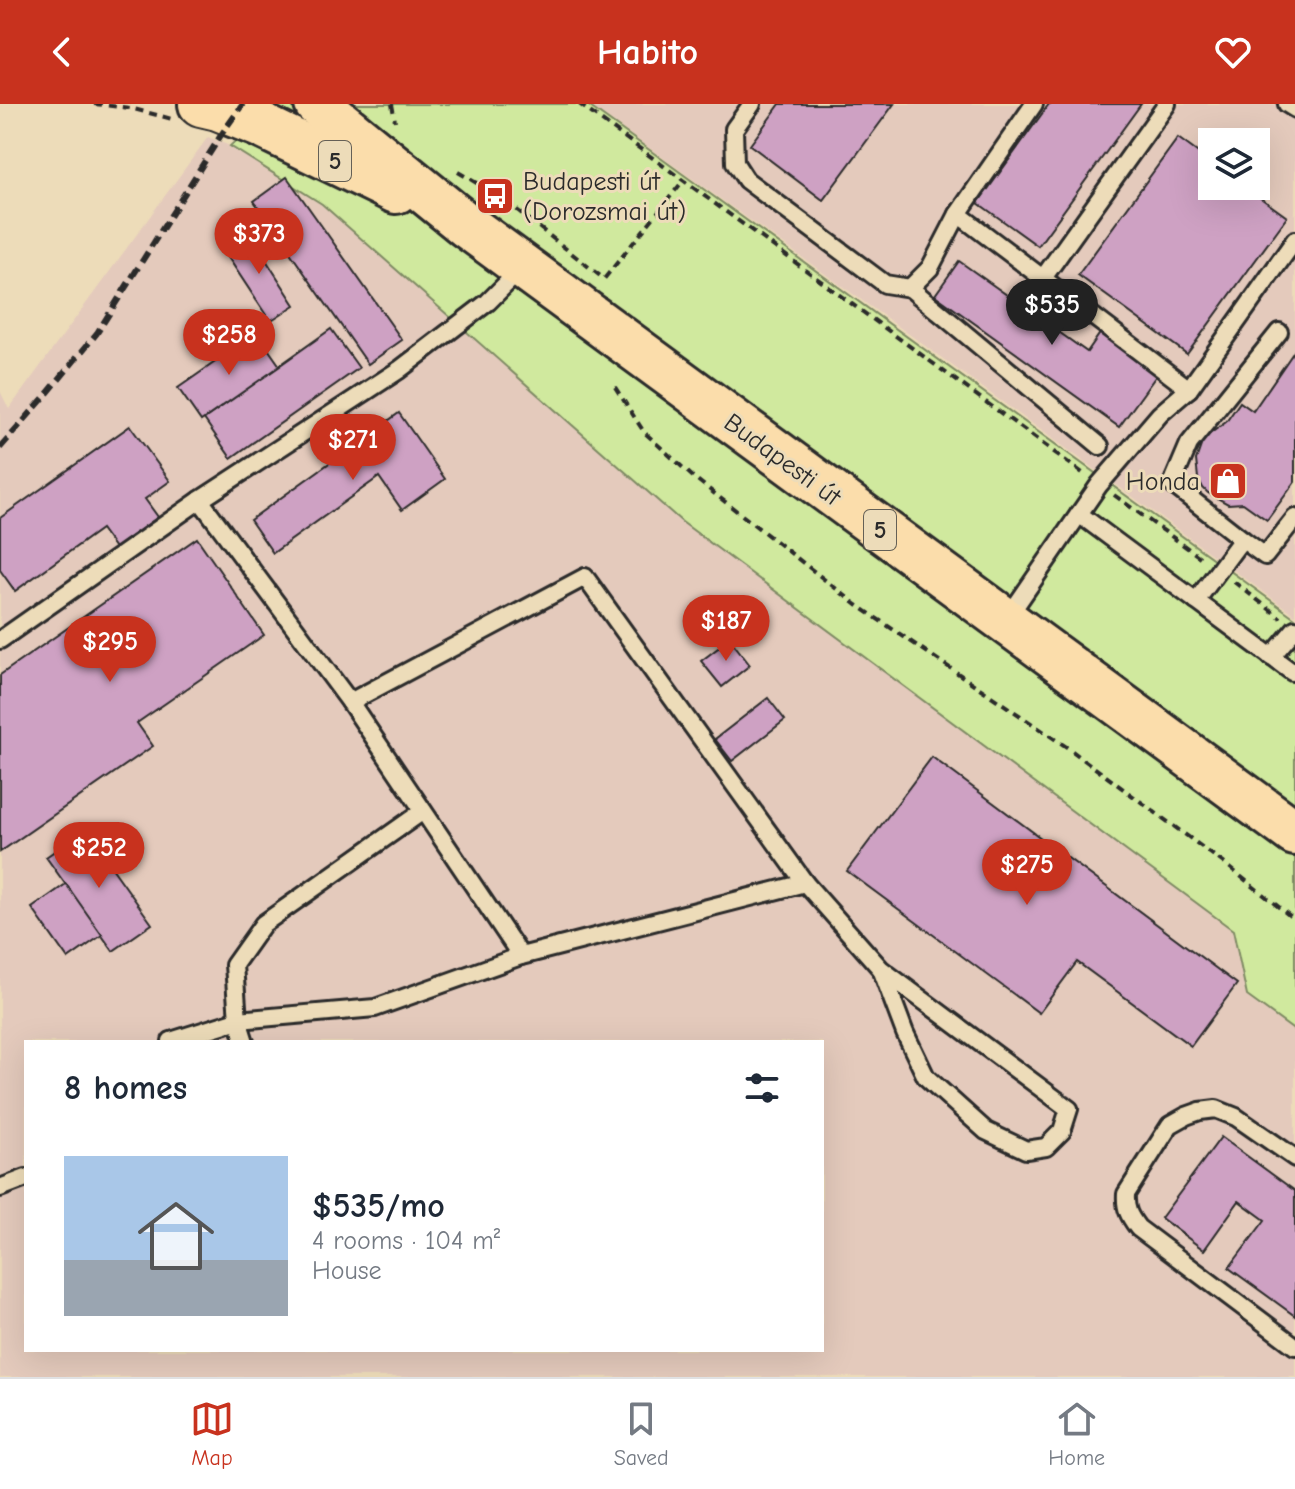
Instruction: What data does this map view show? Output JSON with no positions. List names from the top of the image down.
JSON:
{
  "streets": {
    "main road": ["5", "Budapesti út"]
  },
  "places": {
    "bus stop": ["Budapesti út (Dorozsmai út)"],
    "shop": ["Honda"]
  },
  "page": {
    "header": "Habito",
    "price": [
      "$373",
      "$535",
      "$258",
      "$271",
      "$187",
      "$295",
      "$252",
      "$275"
    ],
    "heading": "8 homes",
    "list": [
      {
        "name": "$535/mo",
        "note": "4 rooms · 104 m² · House"
      }
    ],
    "tabs": ["Map", "Saved", "Home"]
  }
}
